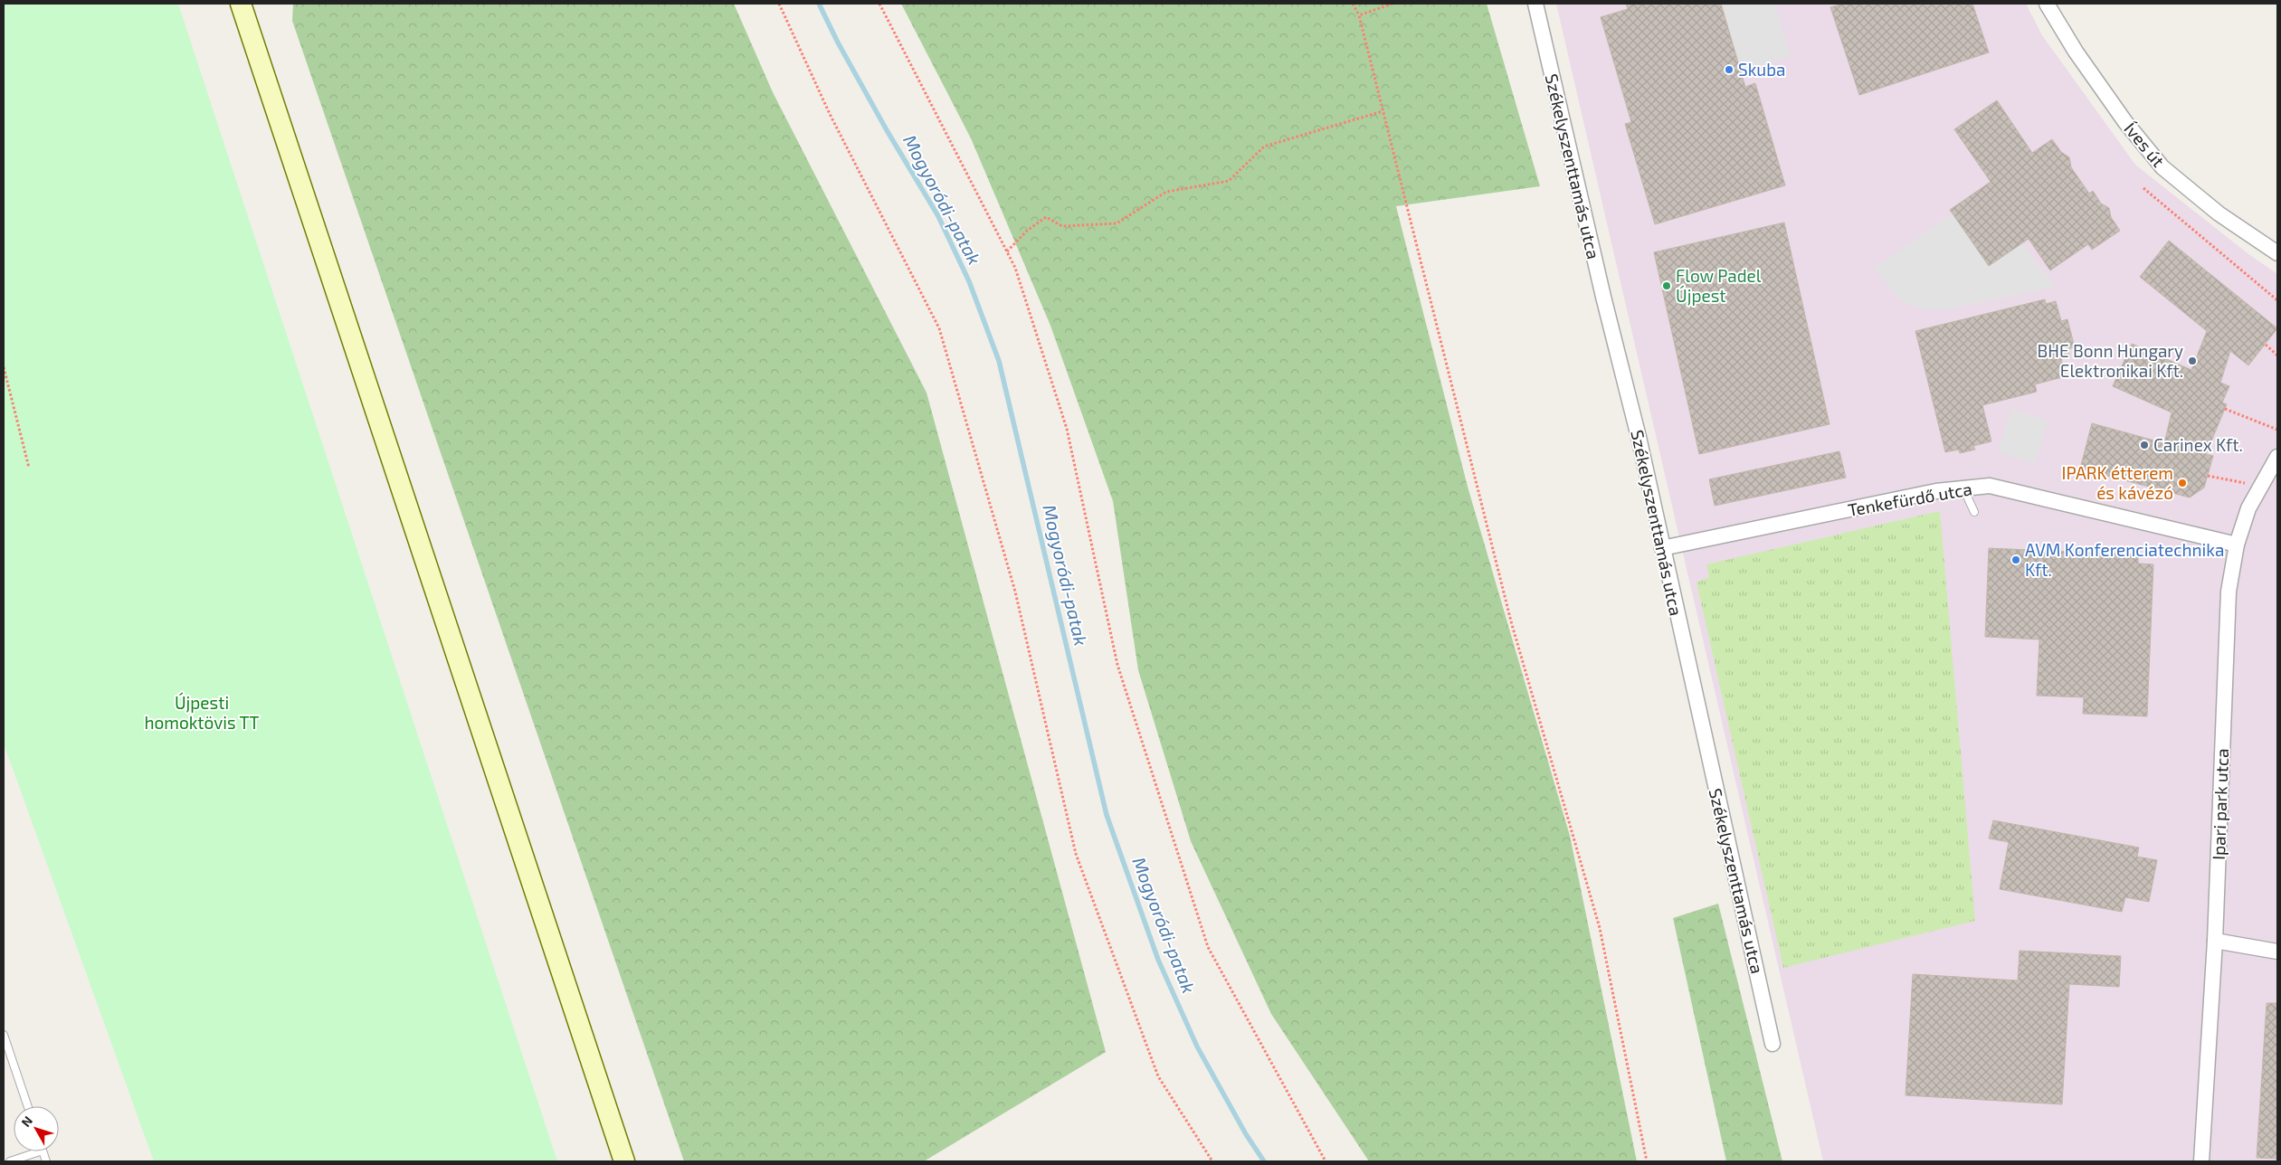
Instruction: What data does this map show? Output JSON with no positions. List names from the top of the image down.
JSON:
{
  "streets": {
    "street": [
      "Íves út",
      "Székelyszenttamás utca",
      "Tenkefürdő utca",
      "Ipari park utca"
    ]
  },
  "crossings": [
    ["Székelyszenttamás utca", "Tenkefürdő utca"],
    ["Tenkefürdő utca", "Ipari park utca"]
  ],
  "water": ["Mogyoródi-patak"],
  "parks": ["Újpesti homoktövis TT"],
  "places": [
    "Skuba",
    "Flow Padel Újpest",
    "BHE Bonn Hungary Elektronikai Kft.",
    "Carinex Kft.",
    "IPARK étterem és kávézó",
    "AVM Konferenciatechnika Kft."
  ],
  "north": "top left"
}
